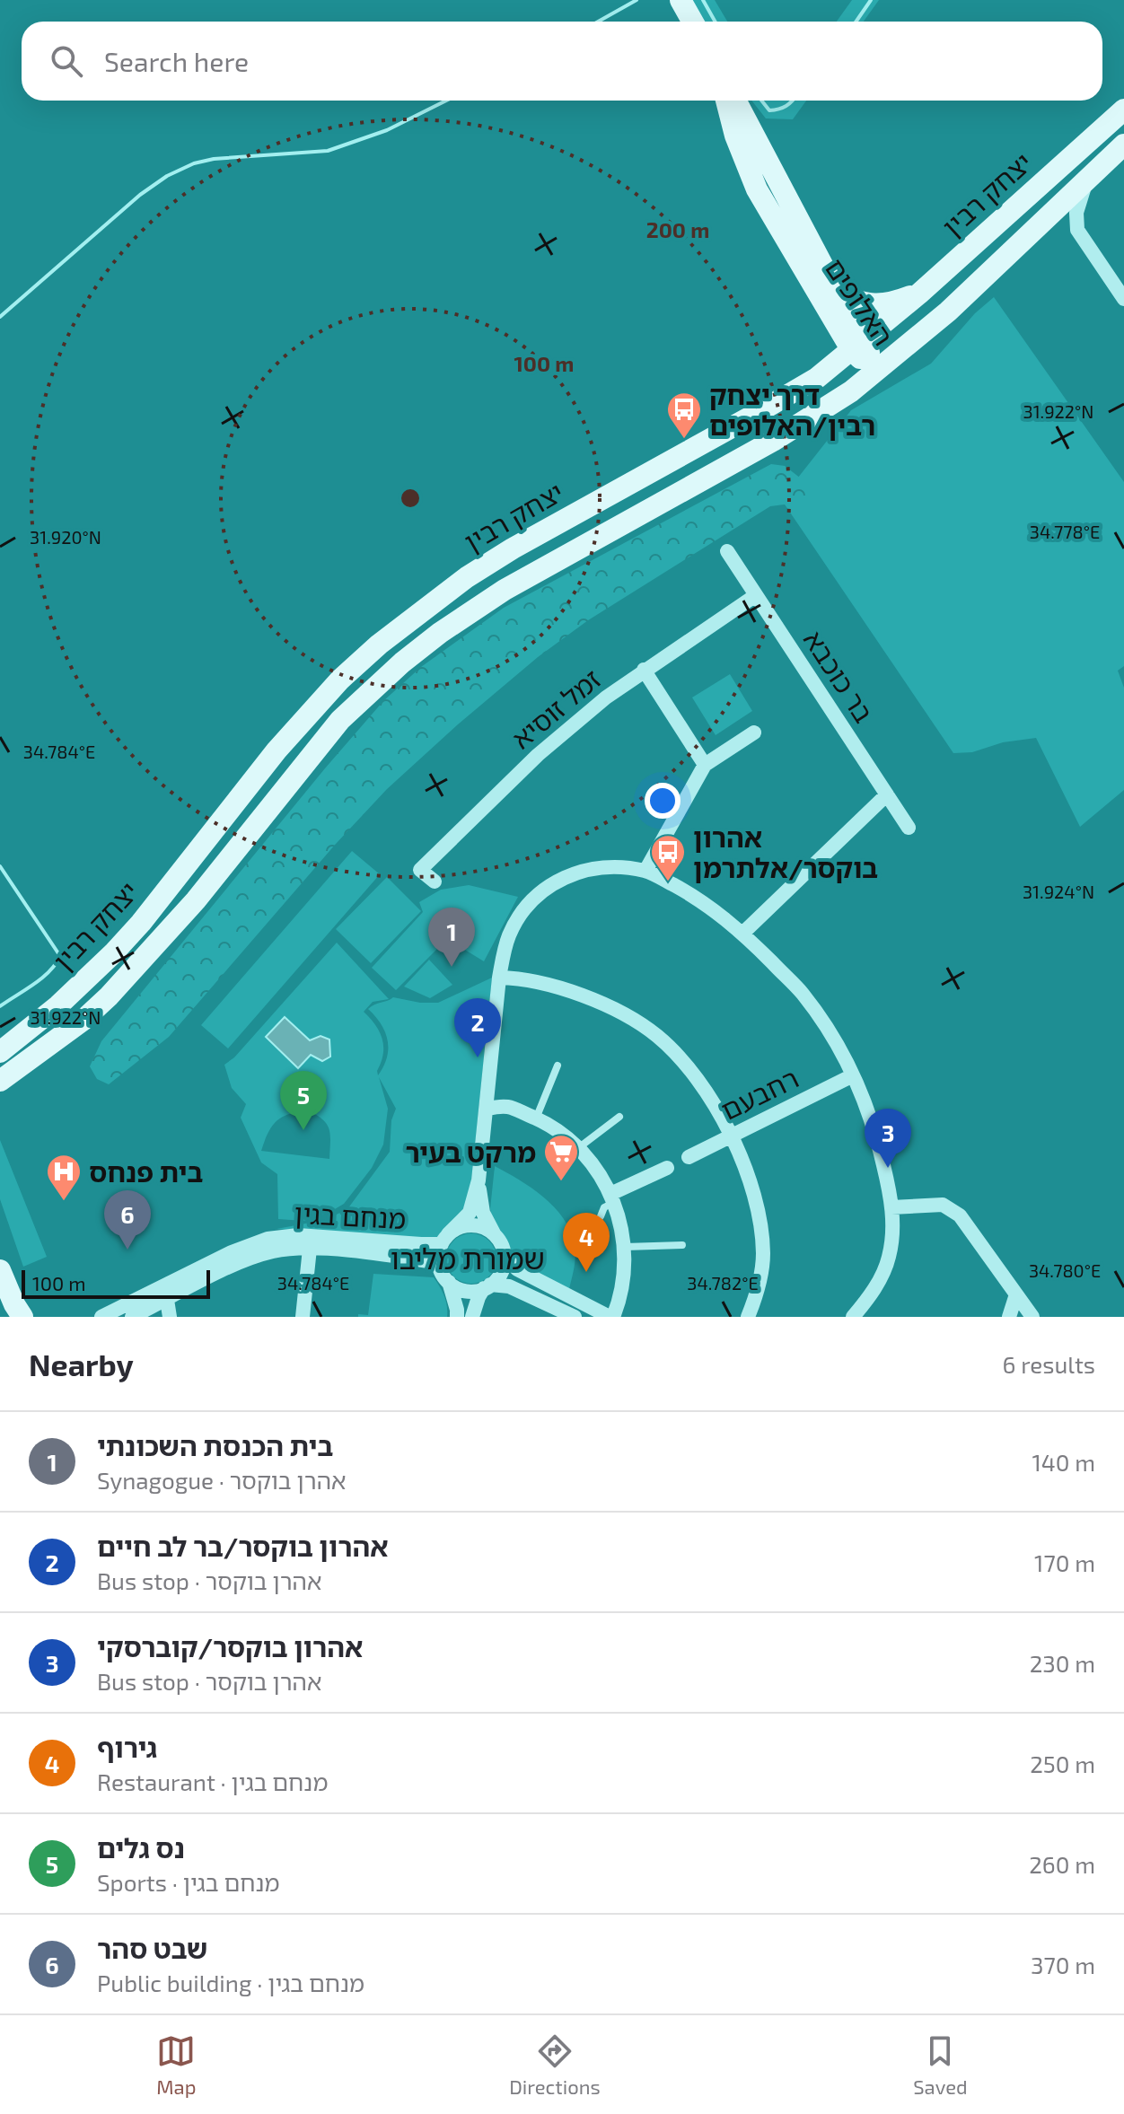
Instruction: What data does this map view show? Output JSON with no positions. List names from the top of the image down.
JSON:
{
  "streets": {
    "main road": ["יצחק רבין", "האלופים"],
    "street": [
      "בר כוכבא",
      "זמל זוסיא",
      "רחבעם",
      "מנחם בגין"
    ]
  },
  "crossings": [
    ["יצחק רבין", "האלופים"],
    ["בר כוכבא", "זמל זוסיא"]
  ],
  "districts": ["שמורת מליבו"],
  "places": {
    "bus stop": ["דרך יצחק רבין/האלופים", "אהרון בוקסר/אלתרמן"],
    "supermarket": ["מרקט בעיר"],
    "hospital": ["בית פנחס"]
  },
  "scale_bar": "100 m",
  "page": {
    "search": "Search here",
    "pins": [
      "1",
      "2",
      "5",
      "3",
      "6",
      "4"
    ],
    "scale": "100 m",
    "heading": ["Nearby", "6 results"],
    "list": [
      {
        "mark": "1",
        "name": "בית הכנסת השכונתי",
        "note": "Synagogue · אהרן בוקסר",
        "value": "140 m"
      },
      {
        "mark": "2",
        "name": "אהרון בוקסר/בר לב חיים",
        "note": "Bus stop · אהרן בוקסר",
        "value": "170 m"
      },
      {
        "mark": "3",
        "name": "אהרון בוקסר/קוברסקי",
        "note": "Bus stop · אהרן בוקסר",
        "value": "230 m"
      },
      {
        "mark": "4",
        "name": "גירוף",
        "note": "Restaurant · מנחם בגין",
        "value": "250 m"
      },
      {
        "mark": "5",
        "name": "נס גלים",
        "note": "Sports · מנחם בגין",
        "value": "260 m"
      },
      {
        "mark": "6",
        "name": "שבט סהר",
        "note": "Public building · מנחם בגין",
        "value": "370 m"
      }
    ],
    "nav": ["Map", "Directions", "Saved"]
  },
  "coordinates": [
    "31.922°N",
    "34.778°E",
    "31.920°N",
    "34.784°E",
    "31.924°N",
    "34.780°E",
    "34.782°E"
  ],
  "rings": ["200 m", "100 m"]
}
